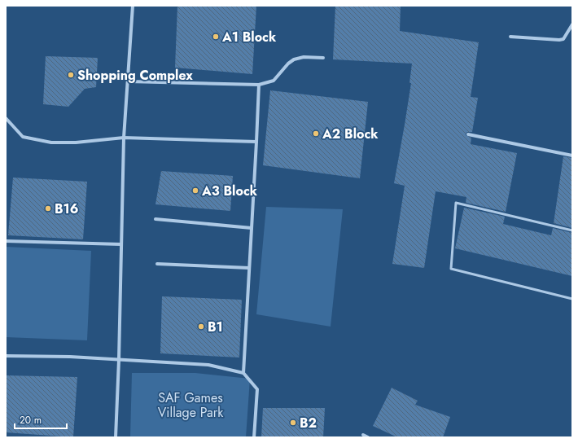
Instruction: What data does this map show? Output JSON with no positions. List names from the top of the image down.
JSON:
{
  "parks": ["SAF Games Village Park"],
  "places": [
    "A1 Block",
    "Shopping Complex",
    "A2 Block",
    "A3 Block",
    "B16",
    "B1",
    "B2"
  ],
  "scale_bar": "20 m"
}
